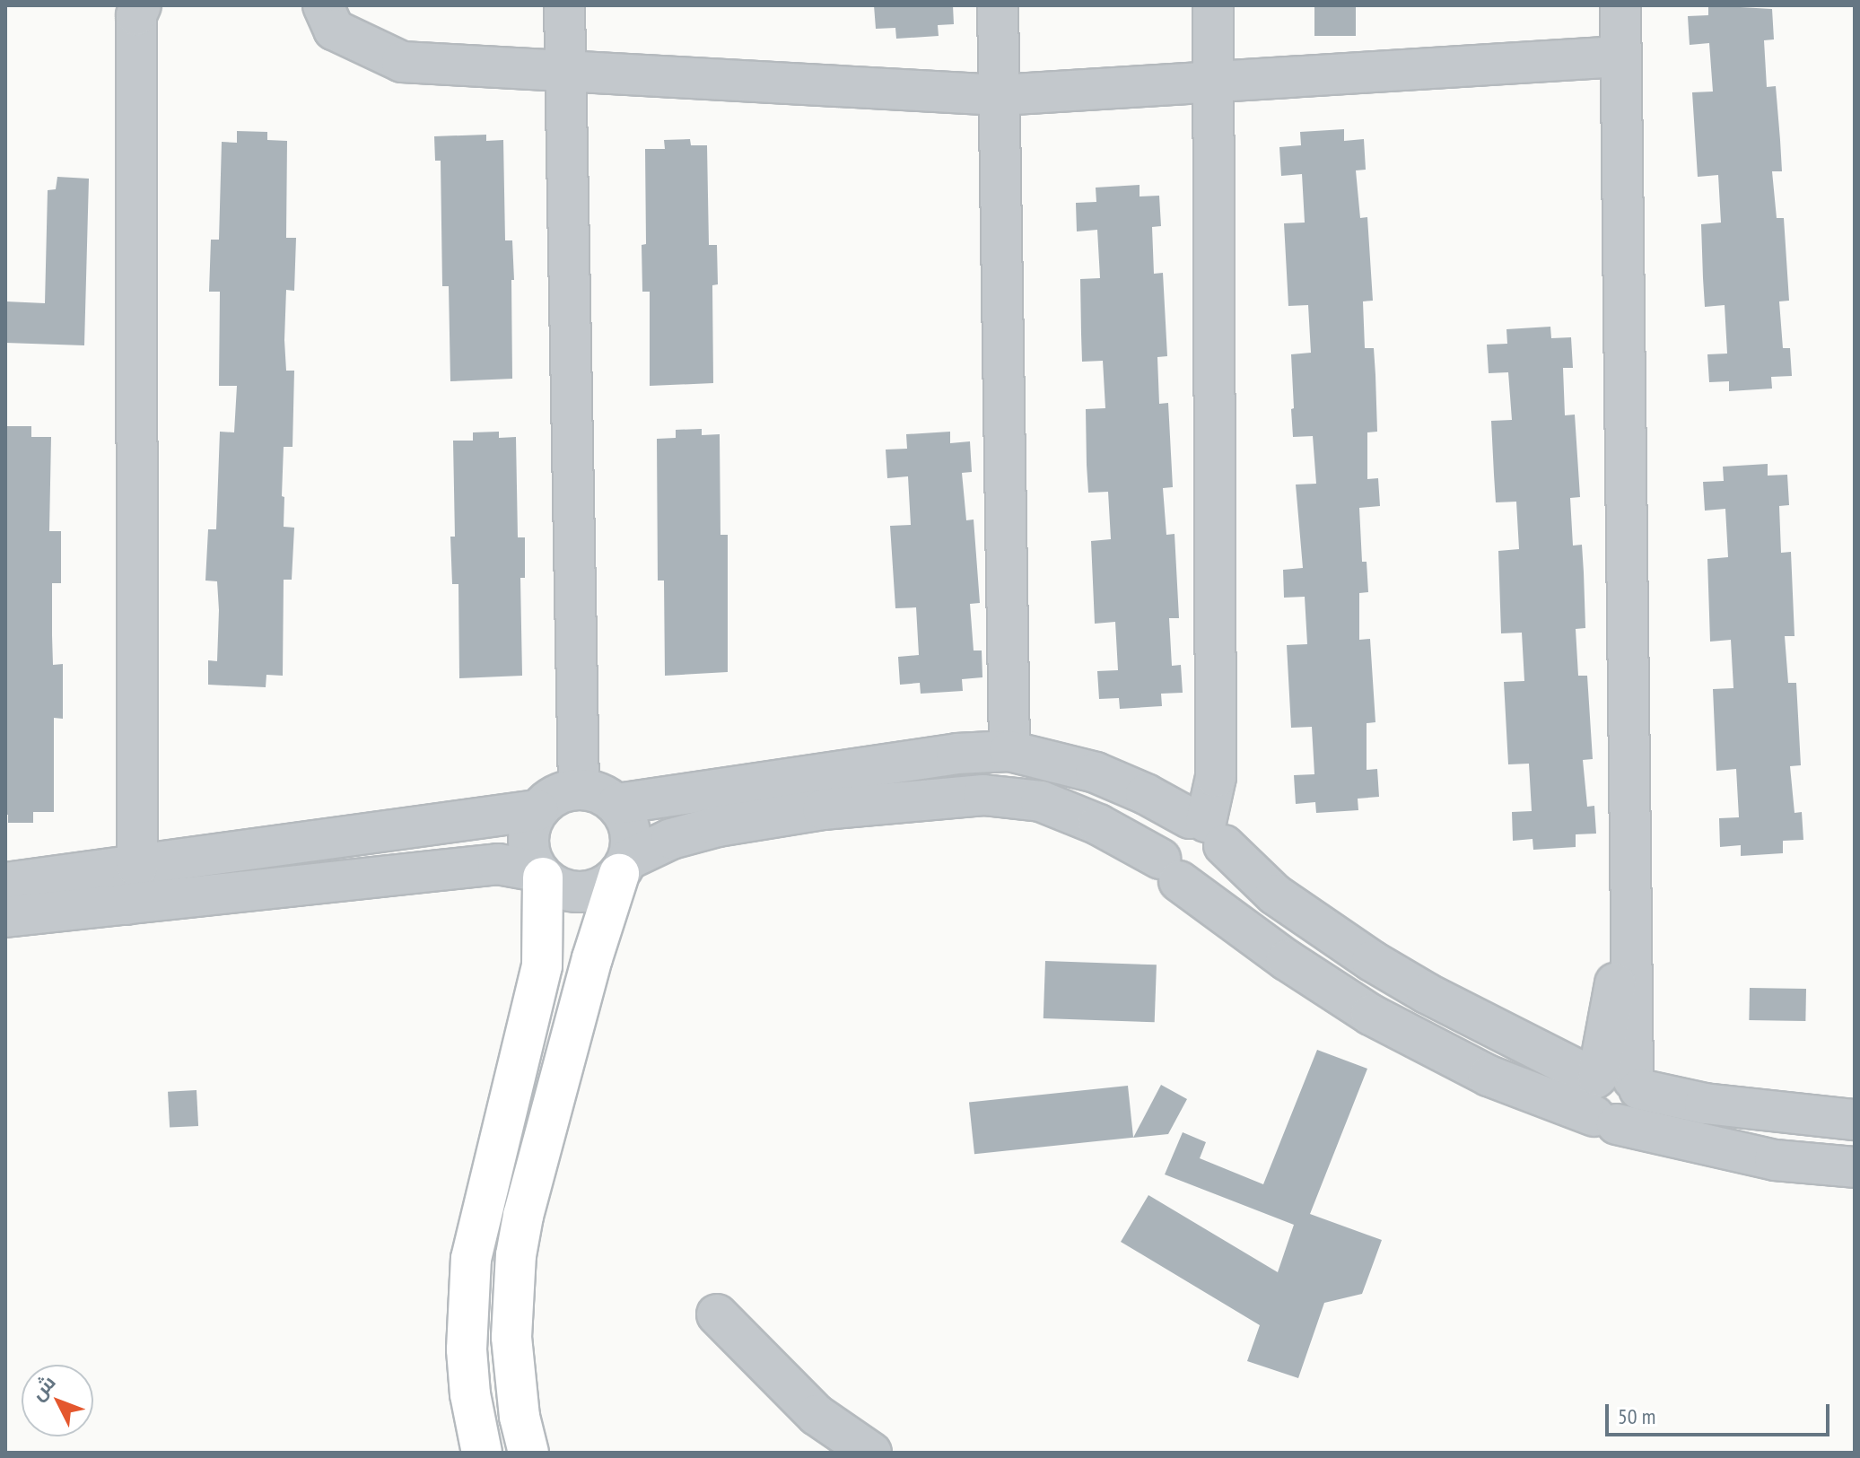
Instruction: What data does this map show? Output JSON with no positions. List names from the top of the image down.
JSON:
{
  "scale_bar": "50 m",
  "north": "top left"
}
